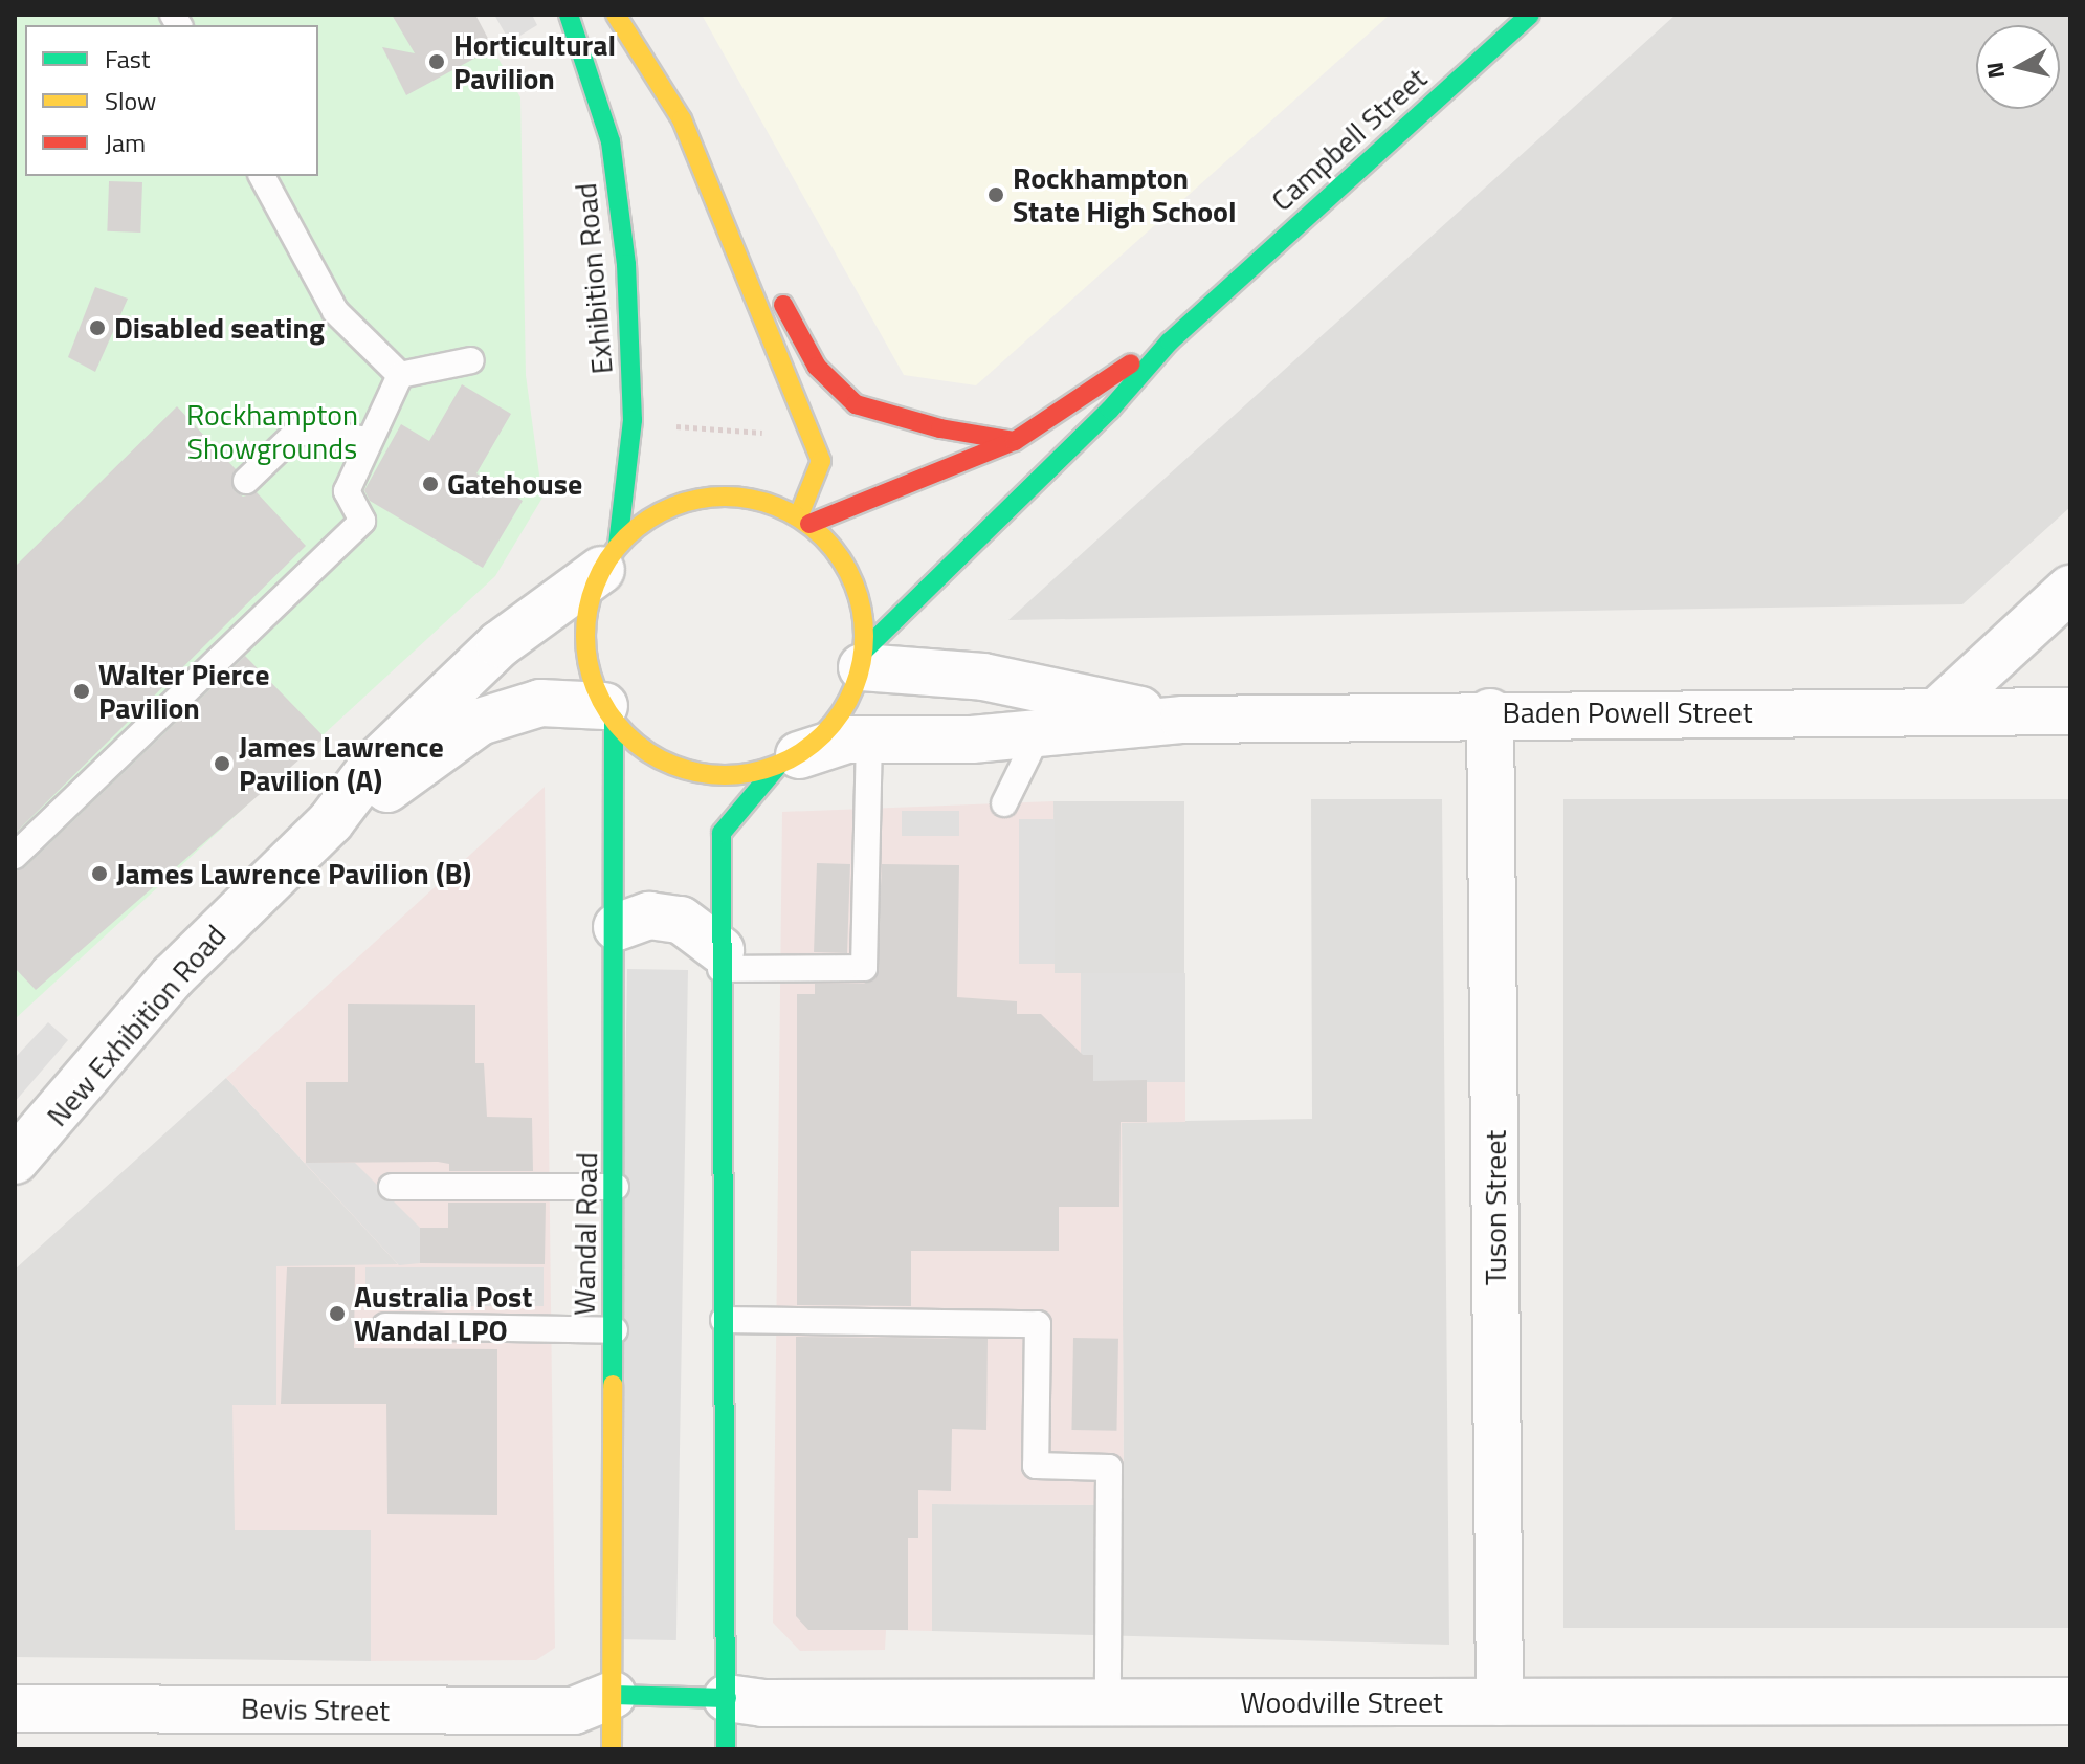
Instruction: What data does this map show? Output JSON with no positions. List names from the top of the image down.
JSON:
{
  "streets": {
    "street": [
      "Campbell Street",
      "Exhibition Road",
      "Baden Powell Street",
      "New Exhibition Road",
      "Tuson Street",
      "Wandal Road",
      "Woodville Street",
      "Bevis Street"
    ]
  },
  "crossings": [
    ["Campbell Street", "Exhibition Road"],
    ["Campbell Street", "Baden Powell Street"],
    ["Campbell Street", "New Exhibition Road"],
    ["Campbell Street", "Wandal Road"],
    ["Exhibition Road", "Baden Powell Street"],
    ["Exhibition Road", "New Exhibition Road"],
    ["Exhibition Road", "Wandal Road"],
    ["Baden Powell Street", "New Exhibition Road"],
    ["Baden Powell Street", "Tuson Street"],
    ["Baden Powell Street", "Wandal Road"],
    ["New Exhibition Road", "Wandal Road"],
    ["Tuson Street", "Woodville Street"],
    ["Wandal Road", "Woodville Street"],
    ["Wandal Road", "Bevis Street"],
    ["Woodville Street", "Bevis Street"]
  ],
  "parks": ["Rockhampton Showgrounds"],
  "places": [
    "Horticultural Pavilion",
    "Rockhampton State High School",
    "Disabled seating",
    "Gatehouse",
    "Walter Pierce Pavilion",
    "James Lawrence Pavilion (A)",
    "James Lawrence Pavilion (B)",
    "Australia Post Wandal LPO"
  ],
  "legend": ["Fast", "Slow", "Jam"],
  "north": "left"
}
